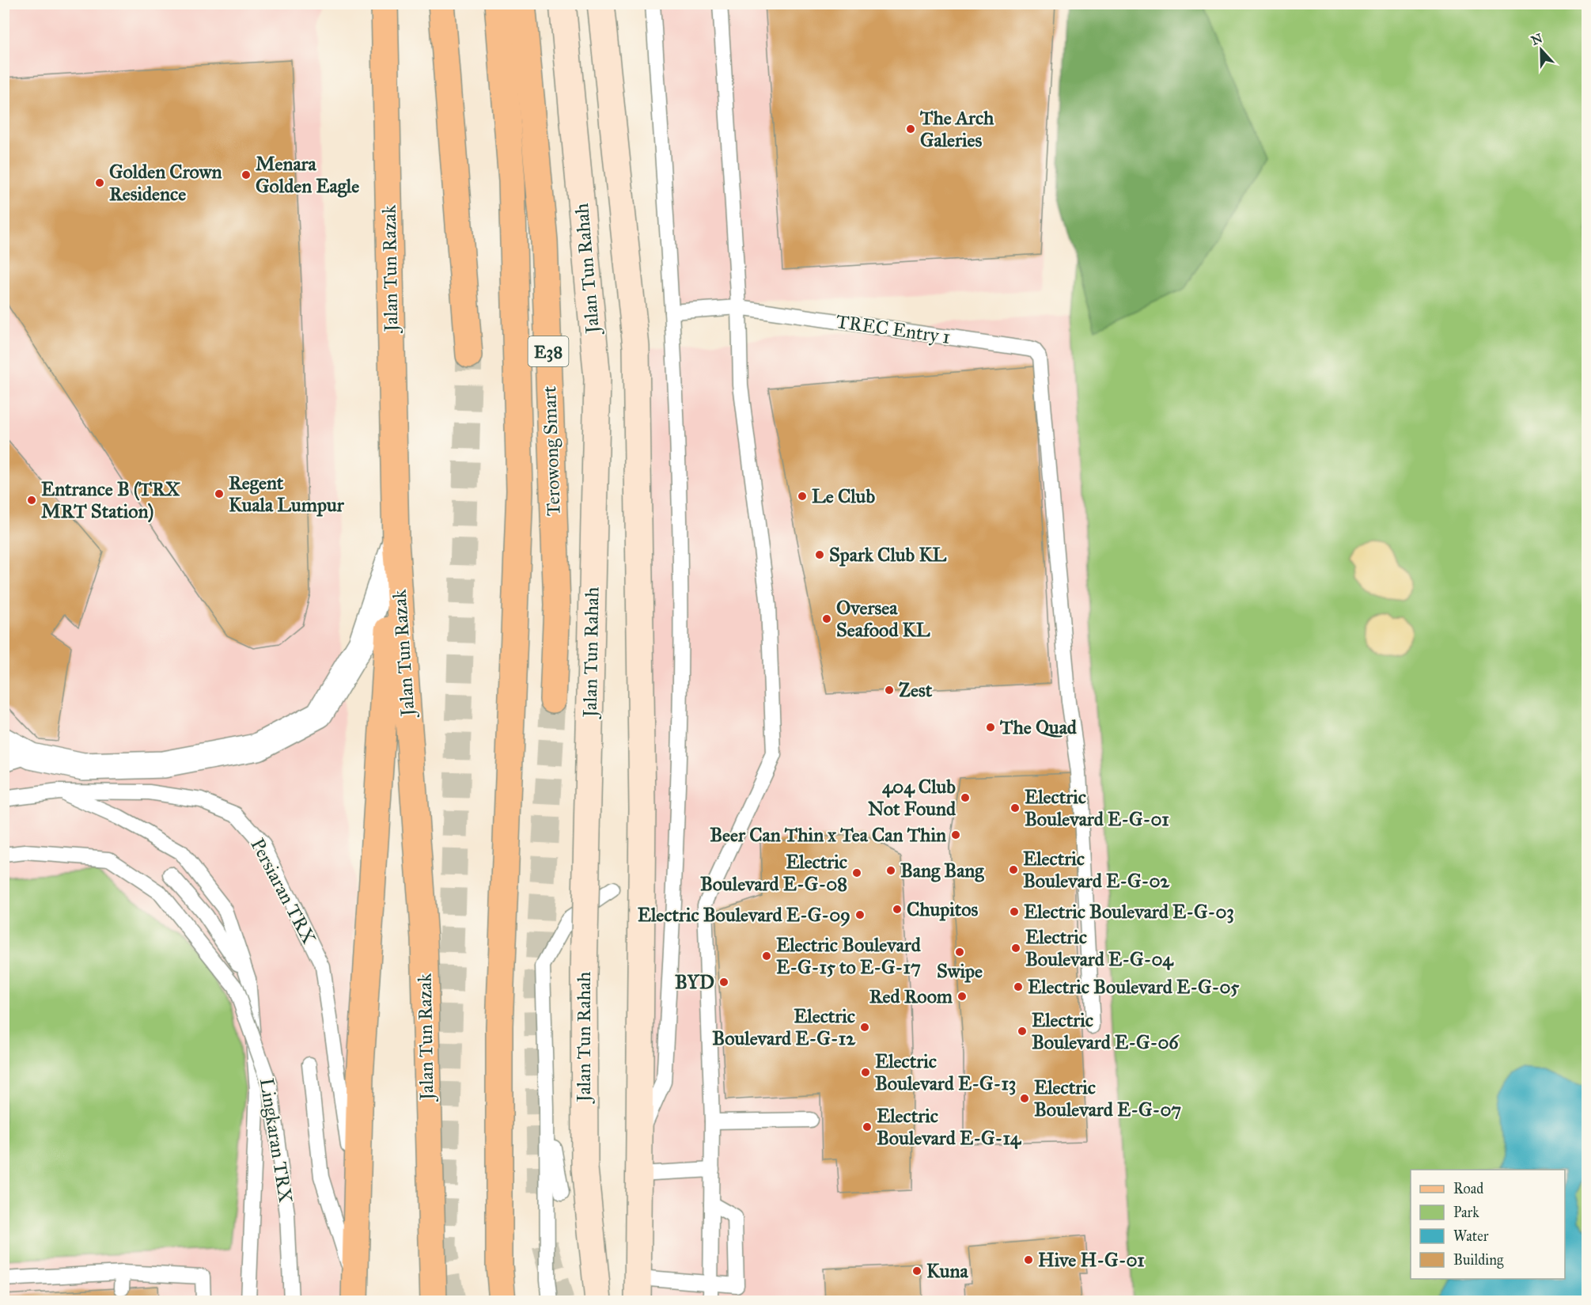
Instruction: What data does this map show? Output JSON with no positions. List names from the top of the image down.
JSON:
{
  "streets": {
    "main road": [
      "Jalan Tun Razak",
      "Jalan Tun Rahah",
      "E38",
      "Terowong Smart"
    ],
    "lane": ["TREC Entry 1", "Persiaran TRX", "Lingkaran TRX"]
  },
  "places": [
    "The Arch Galeries",
    "Menara Golden Eagle",
    "Golden Crown Residence",
    "Regent Kuala Lumpur",
    "Le Club",
    "Entrance B (TRX MRT Station)",
    "Spark Club KL",
    "Oversea Seafood KL",
    "Zest",
    "The Quad",
    "404 Club Not Found",
    "Electric Boulevard E-G-01",
    "Beer Can Thin x Tea Can Thin",
    "Electric Boulevard E-G-02",
    "Bang Bang",
    "Electric Boulevard E-G-08",
    "Chupitos",
    "Electric Boulevard E-G-03",
    "Electric Boulevard E-G-09",
    "Electric Boulevard E-G-04",
    "Swipe",
    "Electric Boulevard E-G-15 to E-G-17",
    "BYD",
    "Electric Boulevard E-G-05",
    "Red Room",
    "Electric Boulevard E-G-12",
    "Electric Boulevard E-G-06",
    "Electric Boulevard E-G-13",
    "Electric Boulevard E-G-07",
    "Electric Boulevard E-G-14",
    "Hive H-G-01",
    "Kuna"
  ],
  "legend": [
    "Road",
    "Park",
    "Water",
    "Building"
  ],
  "north": "top"
}
